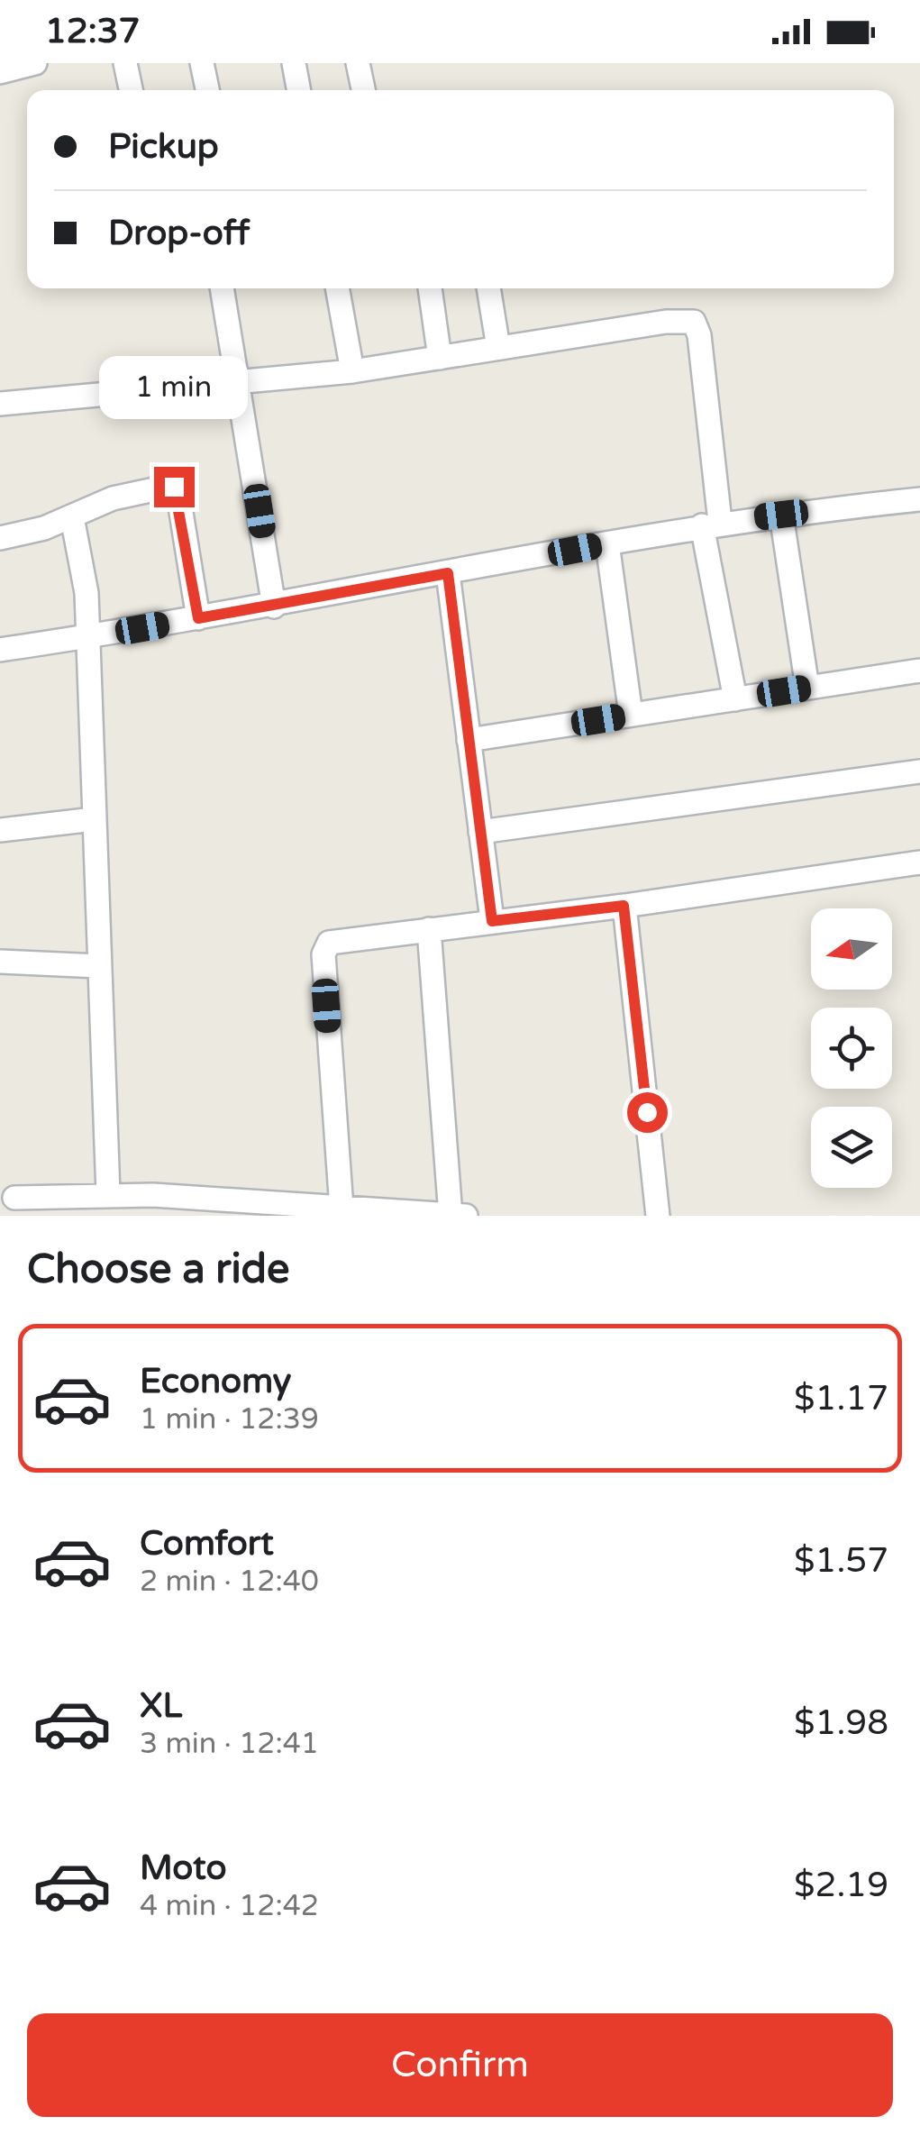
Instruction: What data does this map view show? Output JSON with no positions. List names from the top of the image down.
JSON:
{
  "north": "left",
  "page": {
    "status": "12:37",
    "banner": ["Pickup", "Drop-off"],
    "bubble": "1 min",
    "heading": "Choose a ride",
    "list": [
      {
        "name": "Economy",
        "note": "1 min · 12:39",
        "value": "$1.17"
      },
      {
        "name": "Comfort",
        "note": "2 min · 12:40",
        "value": "$1.57"
      },
      {
        "name": "XL",
        "note": "3 min · 12:41",
        "value": "$1.98"
      },
      {
        "name": "Moto",
        "note": "4 min · 12:42",
        "value": "$2.19"
      }
    ],
    "buttons": "Confirm"
  }
}
